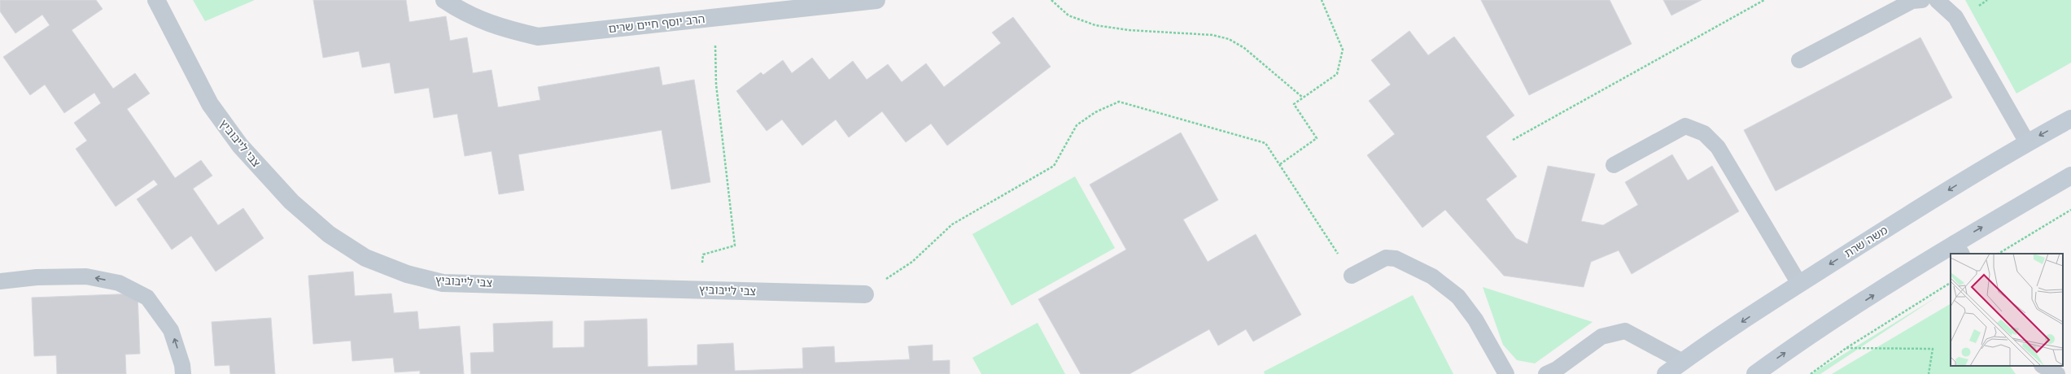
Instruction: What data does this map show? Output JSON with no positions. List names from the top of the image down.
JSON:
{
  "streets": {
    "street": ["הרב יוסף חיים שרים", "צבי לייבוביץ", "משה שרת"]
  }
}
